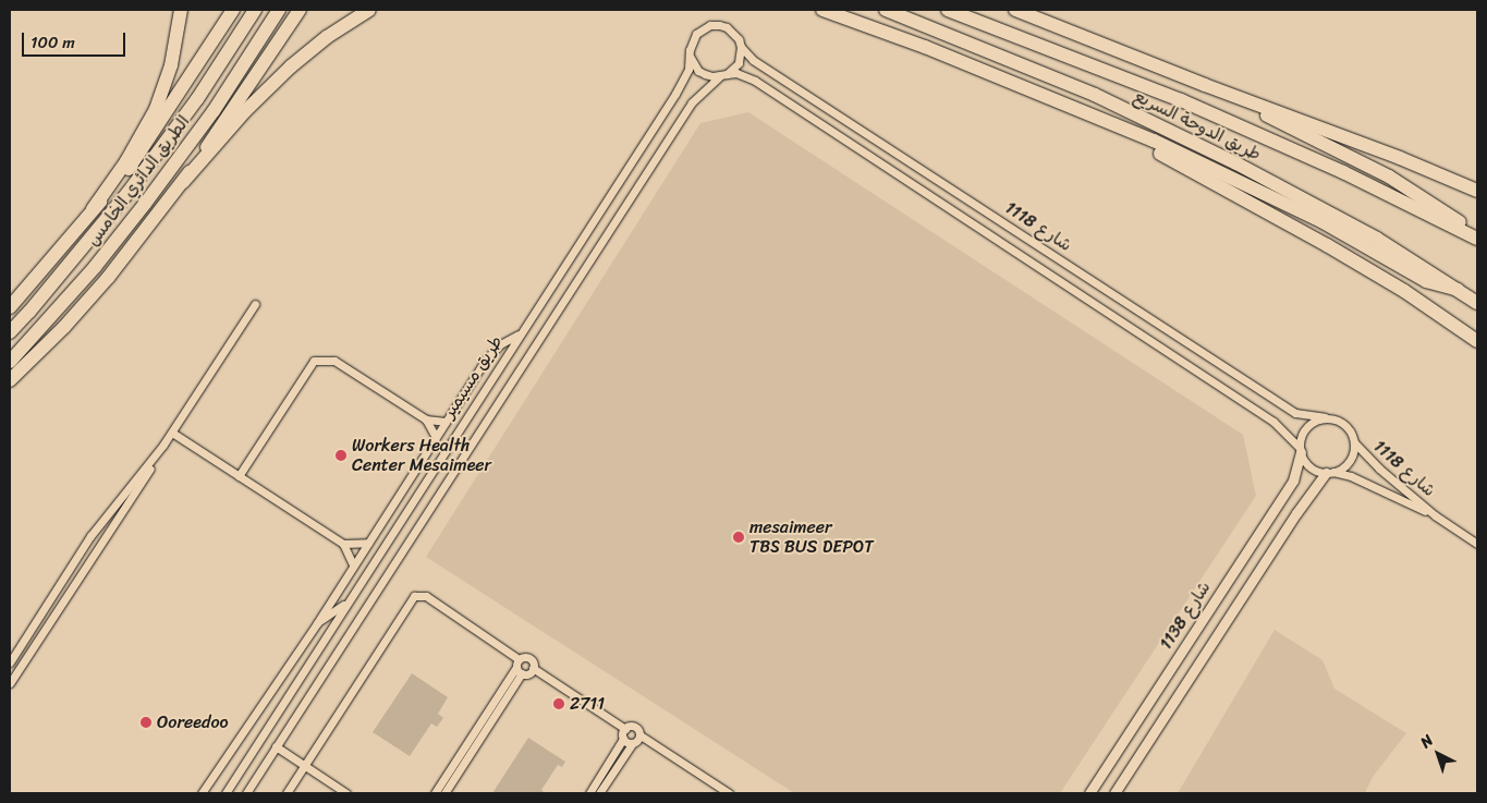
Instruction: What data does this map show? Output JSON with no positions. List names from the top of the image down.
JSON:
{
  "streets": {
    "highway": ["طريق الدوحة السريع", "الطريق الدائري الخامس"],
    "street": ["شارع 1118", "طريق مسيمير", "شارع 1138"]
  },
  "crossings": [
    ["شارع 1118", "طريق مسيمير"],
    ["شارع 1118", "شارع 1138"]
  ],
  "places": [
    "Workers Health Center Mesaimeer",
    "mesaimeer TBS BUS DEPOT",
    "2711",
    "Ooreedoo"
  ],
  "scale_bar": "100 m",
  "north": "top left"
}
